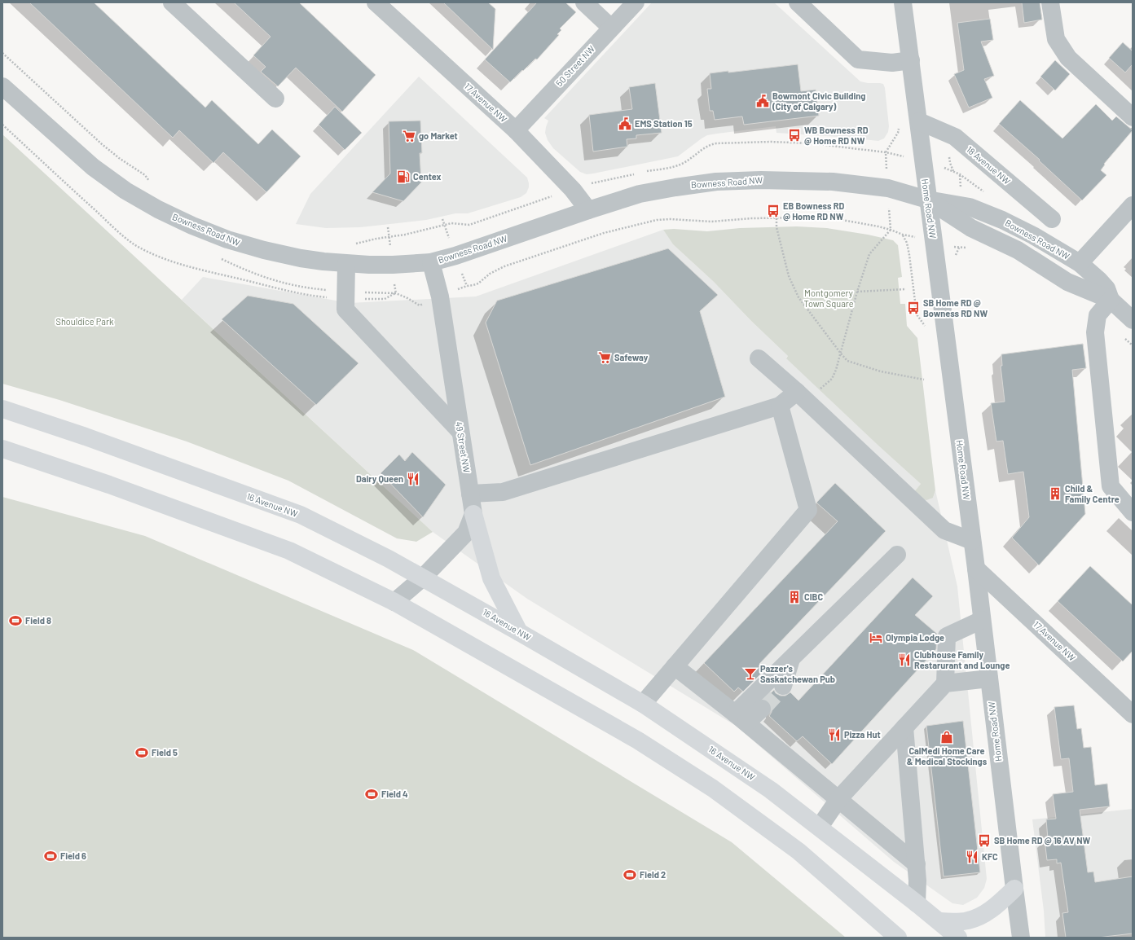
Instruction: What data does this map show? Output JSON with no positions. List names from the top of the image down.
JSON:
{
  "streets": {
    "highway": ["16 Avenue NW"],
    "street": [
      "50 Street NW",
      "17 Avenue NW",
      "18 Avenue NW",
      "Bowness Road NW",
      "Home Road NW",
      "49 Street NW"
    ]
  },
  "crossings": [
    ["50 Street NW", "17 Avenue NW"],
    ["17 Avenue NW", "Bowness Road NW"],
    ["17 Avenue NW", "Home Road NW"],
    ["18 Avenue NW", "Home Road NW"],
    ["Bowness Road NW", "Home Road NW"],
    ["Bowness Road NW", "49 Street NW"]
  ],
  "parks": ["Montgomery Town Square", "Shouldice Park"],
  "places": {
    "public building": ["Bowmont Civic Building (City of Calgary)", "EMS Station 15"],
    "bus stop": [
      "WB Bowness RD @ Home RD NW",
      "EB Bowness RD @ Home RD NW",
      "SB Home RD @ Bowness RD NW",
      "SB Home RD @ 16 AV NW"
    ],
    "supermarket": ["go Market", "Safeway"],
    "fuel station": ["Centex"],
    "restaurant": [
      "Dairy Queen",
      "Clubhouse Family Restarurant and Lounge",
      "Pizza Hut",
      "KFC"
    ],
    "building": ["Child & Family Centre", "CIBC"],
    "sports": [
      "Field 8",
      "Field 5",
      "Field 4",
      "Field 6",
      "Field 2"
    ],
    "hotel": ["Olympia Lodge"],
    "bar": ["Pazzer's Saskatchewan Pub"],
    "shop": ["CalMedi Home Care & Medical Stockings"]
  }
}
